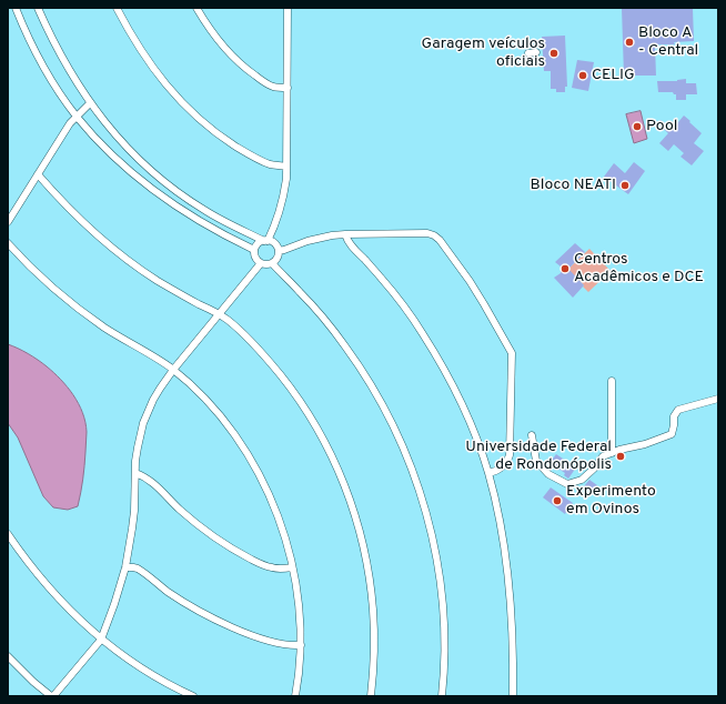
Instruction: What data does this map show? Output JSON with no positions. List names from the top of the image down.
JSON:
{
  "places": [
    "Bloco A - Central",
    "Garagem veículos oficiais",
    "CELIG",
    "Pool",
    "Bloco NEATI",
    "Centros Acadêmicos e DCE",
    "Universidade Federal de Rondonópolis",
    "Experimento em Ovinos"
  ]
}
